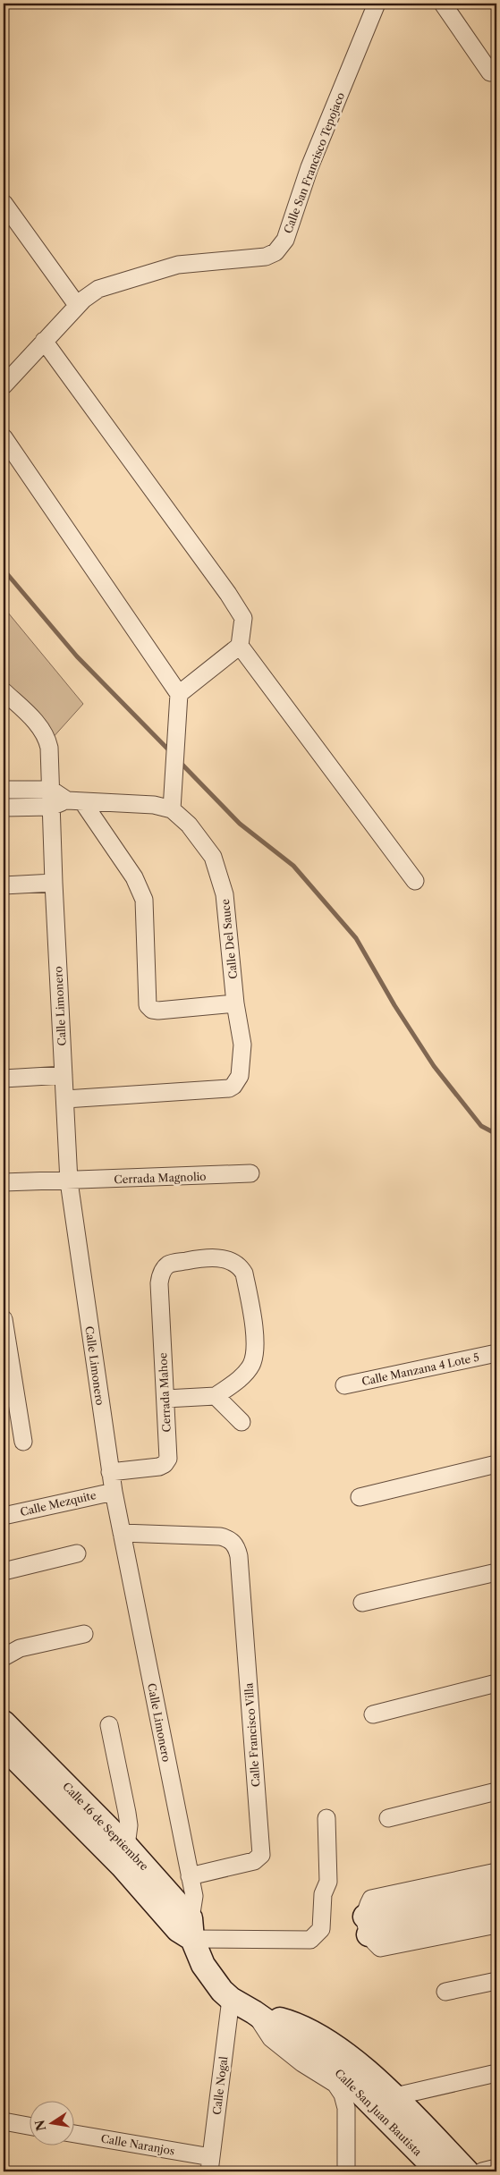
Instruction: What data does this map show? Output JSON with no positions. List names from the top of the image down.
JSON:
{
  "streets": {
    "main road": ["Calle 16 de Septiembre", "Calle San Juan Bautista"],
    "street": [
      "Calle San Francisco Tepojaco",
      "Calle Del Sauce",
      "Calle Limonero",
      "Cerrada Magnolio",
      "Calle Manzana 4 Lote 5",
      "Cerrada Mahoe",
      "Calle Mezquite",
      "Calle Francisco Villa",
      "Calle Nogal",
      "Calle Naranjos"
    ]
  },
  "crossings": [
    ["Calle Del Sauce", "Calle Limonero"],
    ["Calle Limonero", "Cerrada Magnolio"],
    ["Calle Limonero", "Cerrada Mahoe"],
    ["Calle Limonero", "Calle Mezquite"],
    ["Calle Limonero", "Calle Francisco Villa"],
    ["Calle Limonero", "Calle 16 de Septiembre"],
    ["Calle 16 de Septiembre", "Calle Nogal"],
    ["Calle 16 de Septiembre", "Calle San Juan Bautista"],
    ["Calle Nogal", "Calle Naranjos"]
  ],
  "north": "left"
}
